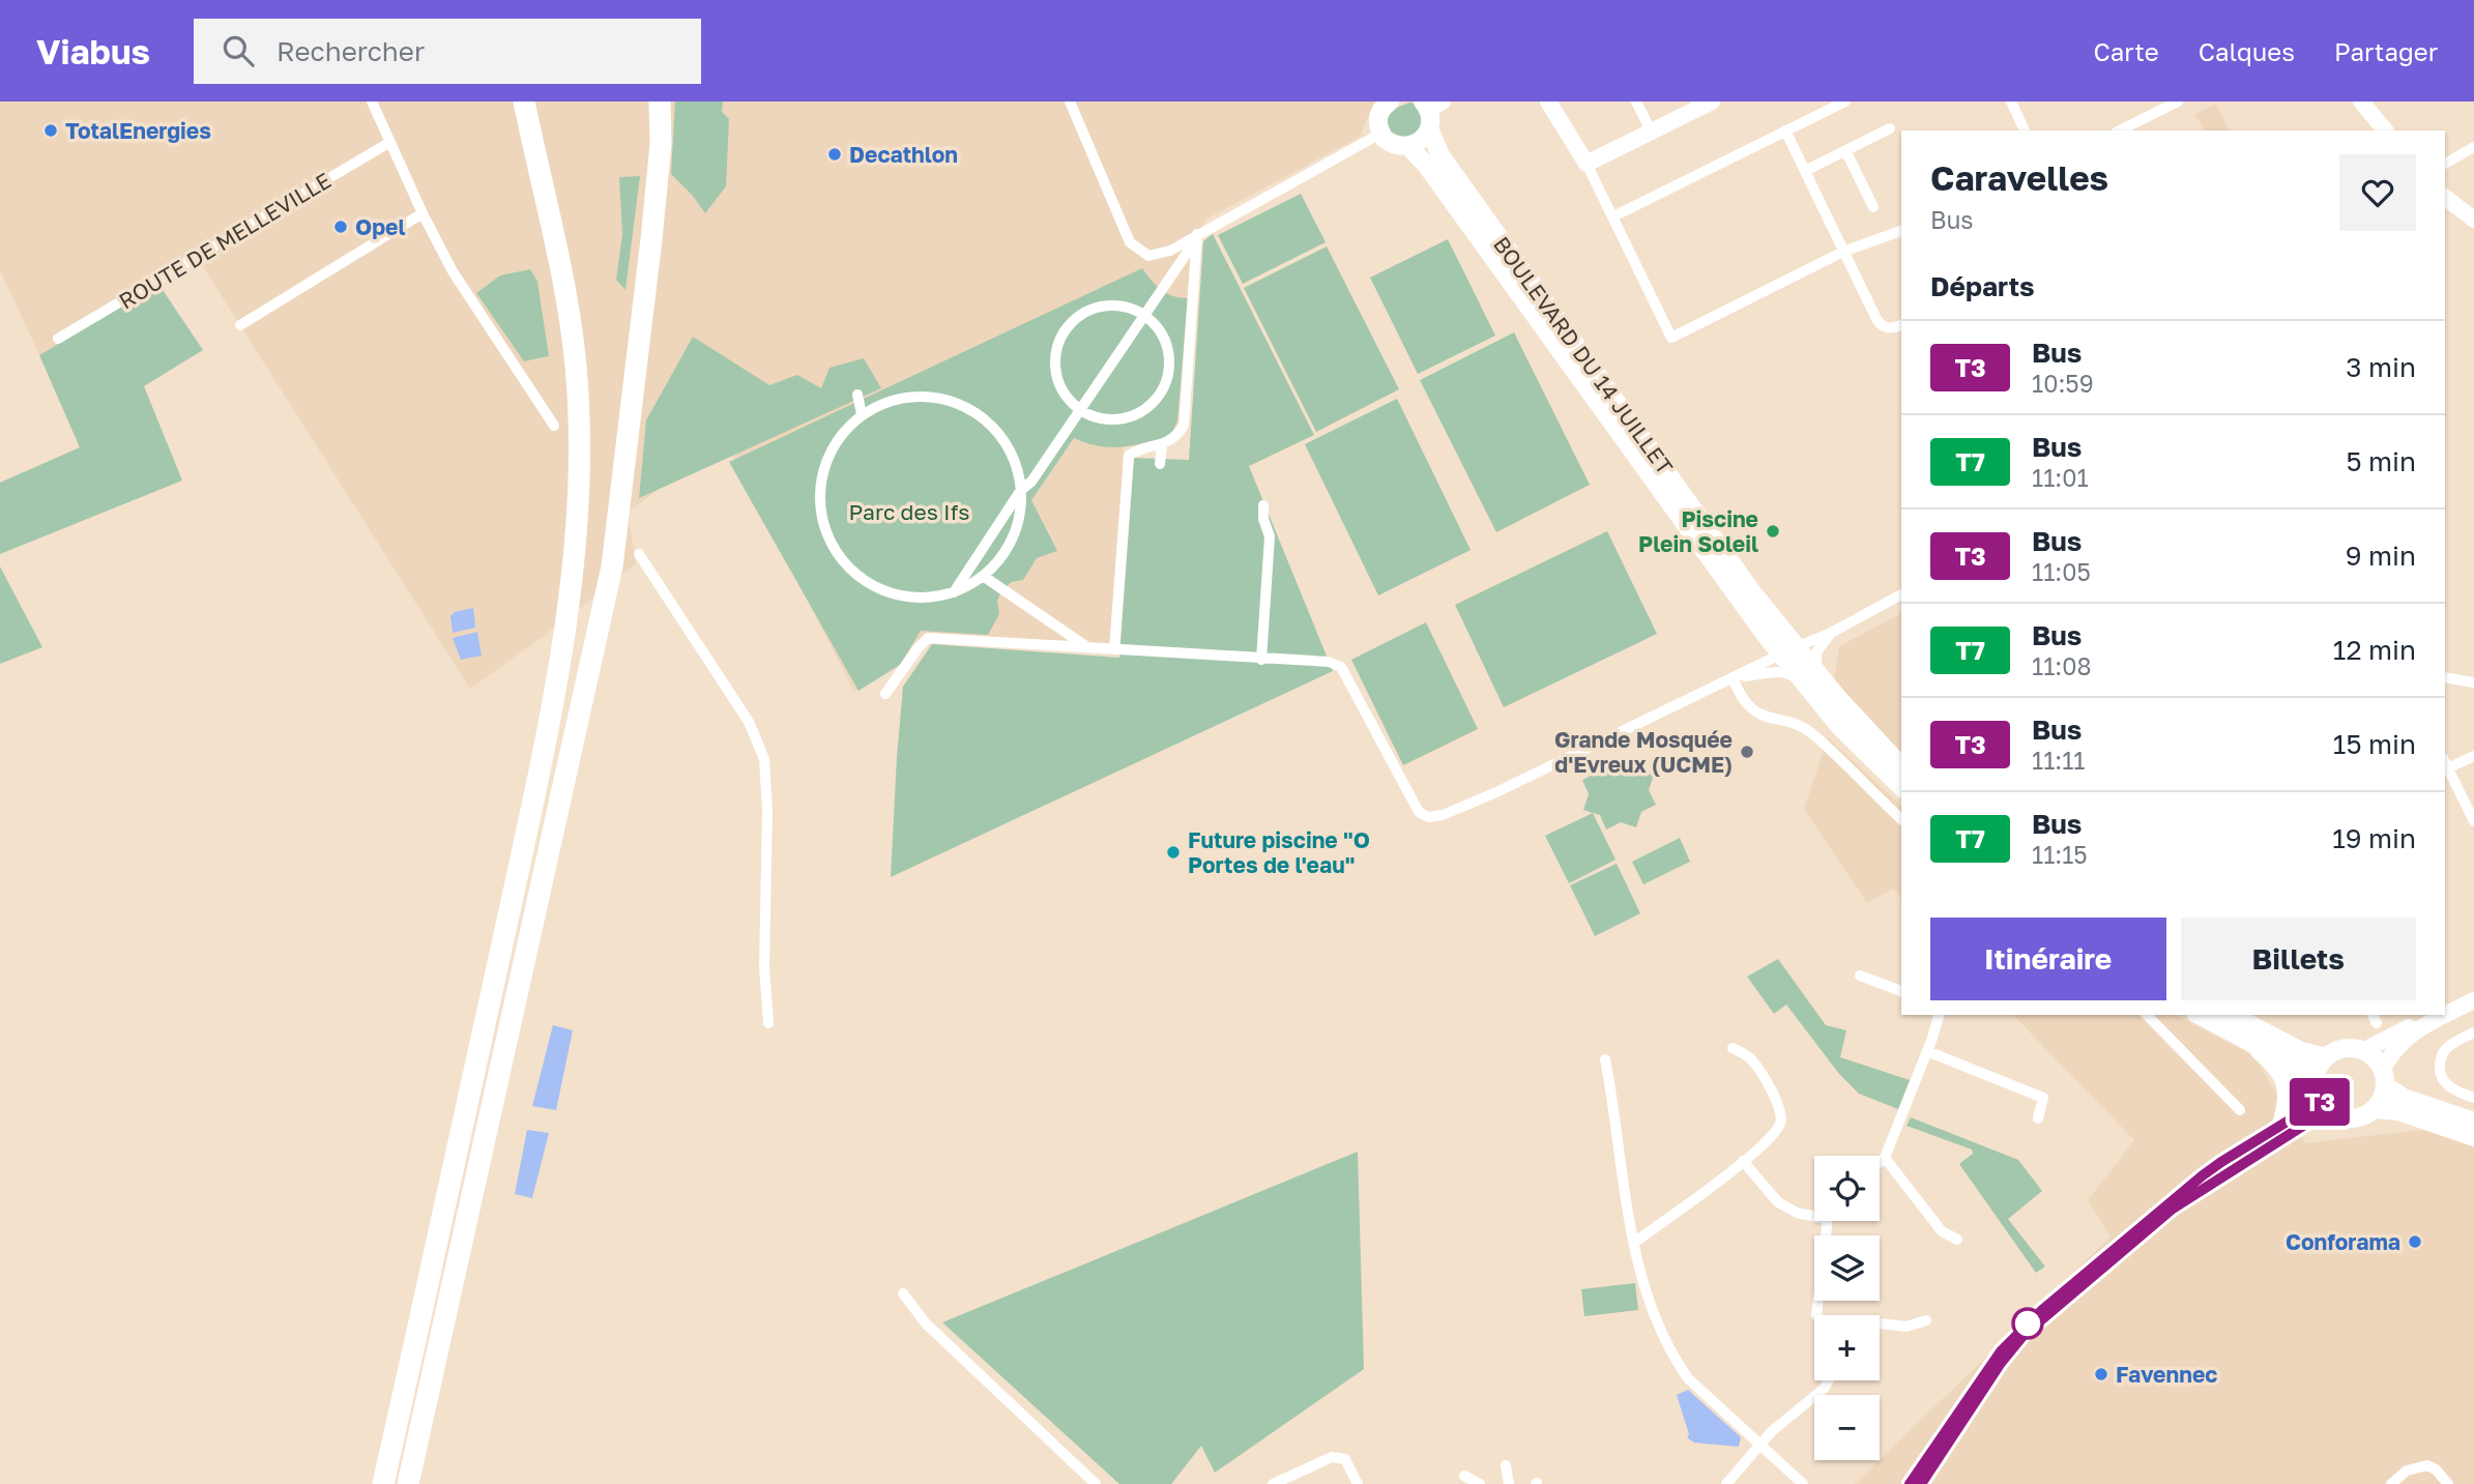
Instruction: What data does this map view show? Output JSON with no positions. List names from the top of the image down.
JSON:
{
  "streets": {
    "main road": ["BOULEVARD DU 14 JUILLET"],
    "street": ["ROUTE DE MELLEVILLE"]
  },
  "parks": ["Parc des Ifs"],
  "places": [
    "TotalEnergies",
    "Decathlon",
    "Opel",
    "Piscine Plein Soleil",
    "Grande Mosquée d'Evreux (UCME)",
    "Future piscine \"O Portes de l'eau\"",
    "Conforama",
    "Favennec"
  ],
  "lines": ["bus line T3"],
  "page": {
    "header": "Viabus",
    "search": "Rechercher",
    "nav": ["Carte", "Calques", "Partager"],
    "on_map": "T3",
    "heading": [
      ["Caravelles", "Bus"],
      "Départs"
    ],
    "list": [
      {
        "mark": "T3",
        "name": "Bus",
        "note": "10:59",
        "value": "3 min"
      },
      {
        "mark": "T7",
        "name": "Bus",
        "note": "11:01",
        "value": "5 min"
      },
      {
        "mark": "T3",
        "name": "Bus",
        "note": "11:05",
        "value": "9 min"
      },
      {
        "mark": "T7",
        "name": "Bus",
        "note": "11:08",
        "value": "12 min"
      },
      {
        "mark": "T3",
        "name": "Bus",
        "note": "11:11",
        "value": "15 min"
      },
      {
        "mark": "T7",
        "name": "Bus",
        "note": "11:15",
        "value": "19 min"
      }
    ],
    "buttons": ["Itinéraire", "Billets"],
    "map_buttons": ["+", "−"]
  }
}
